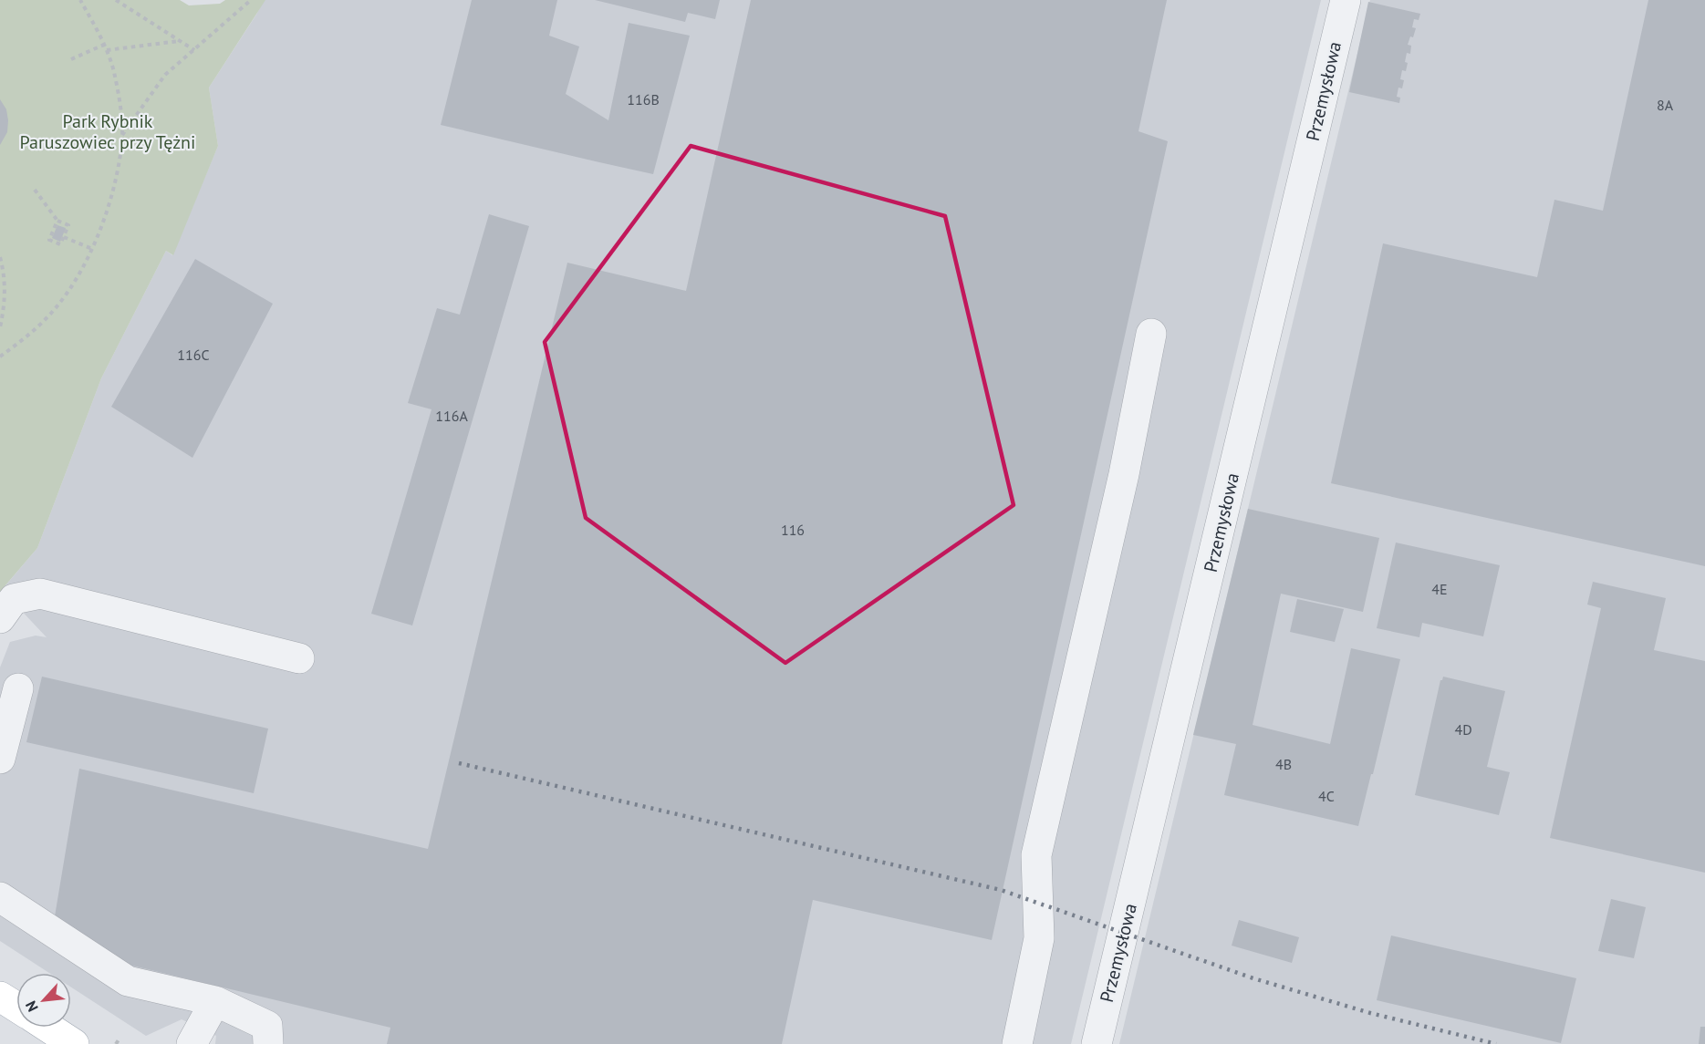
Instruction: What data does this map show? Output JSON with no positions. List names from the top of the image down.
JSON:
{
  "streets": {
    "street": ["Przemysłowa"]
  },
  "parks": ["Park Rybnik Paruszowiec przy Tężni"],
  "house_numbers": [
    "116B",
    "8A",
    "116C",
    "116A",
    "116",
    "4E",
    "4D",
    "4B",
    "4C"
  ],
  "north": "bottom left"
}
